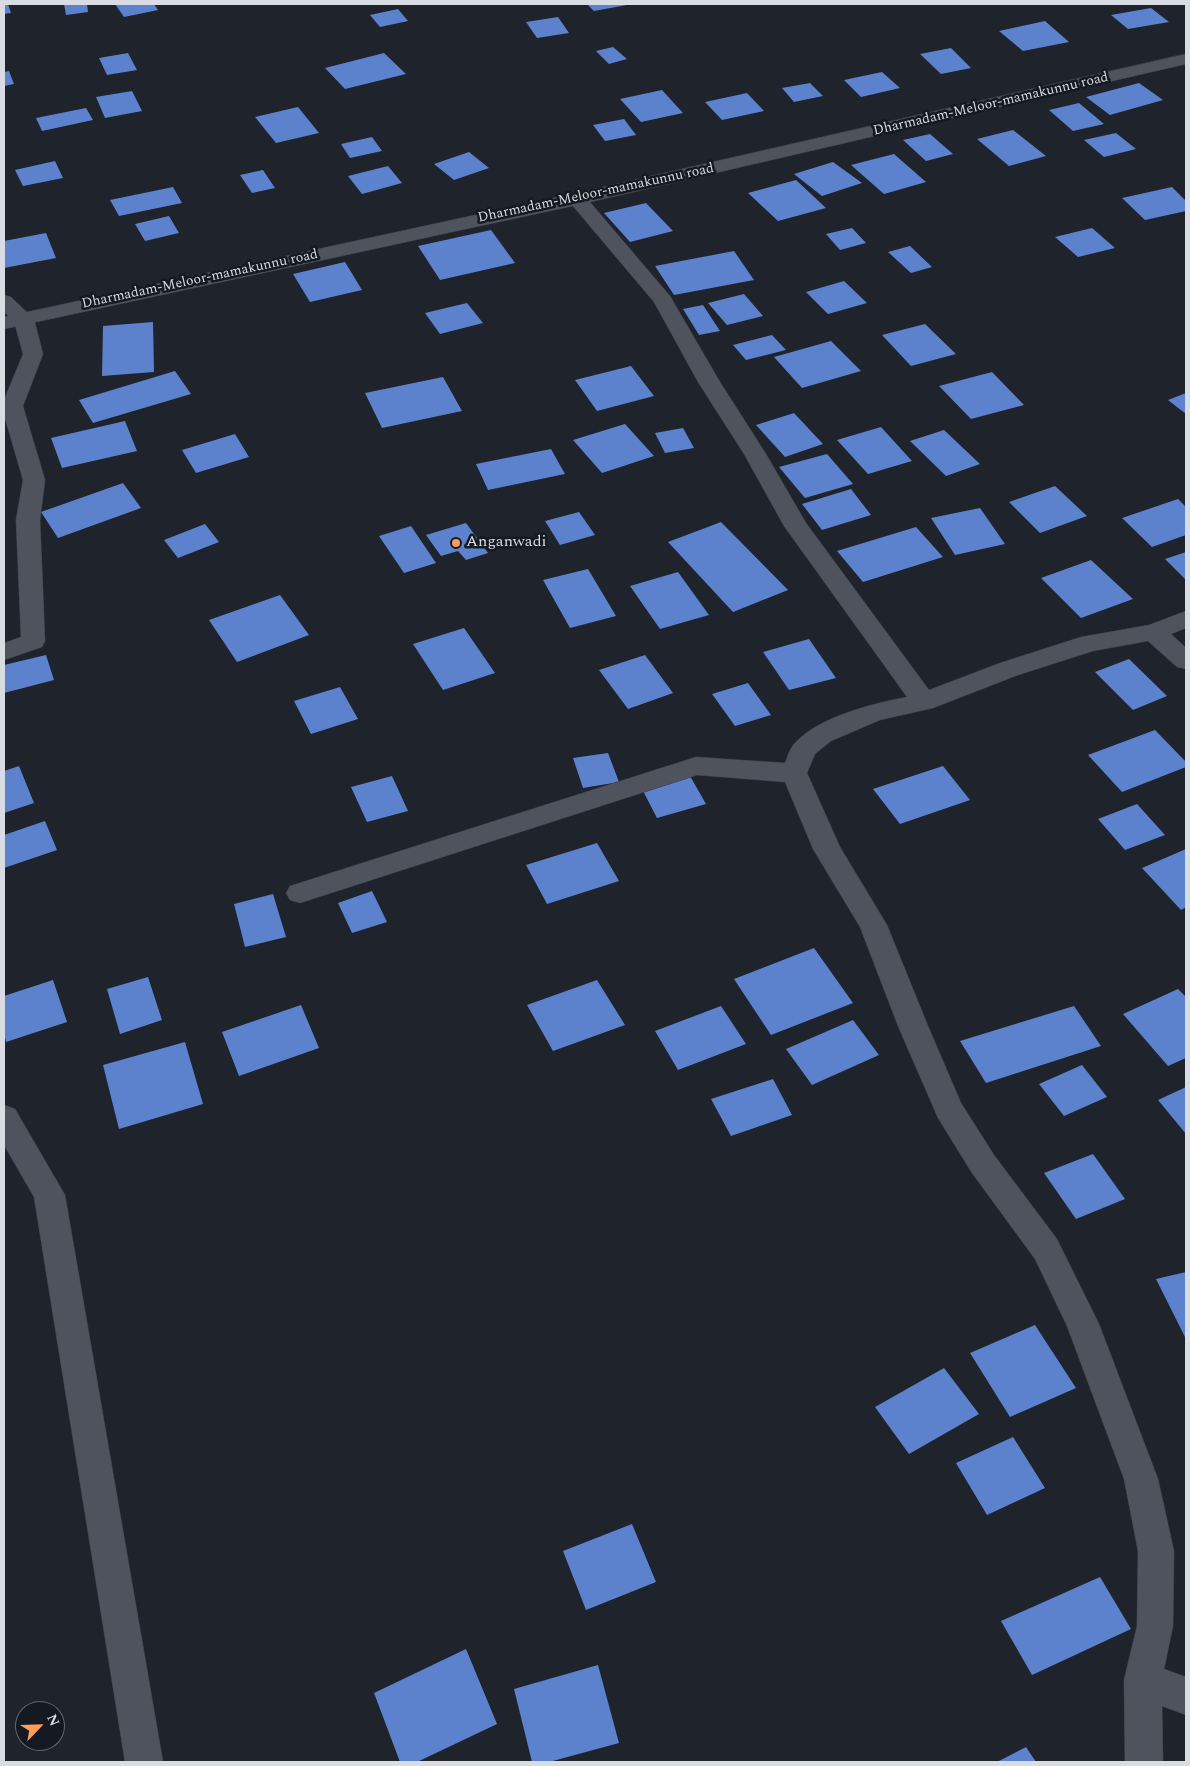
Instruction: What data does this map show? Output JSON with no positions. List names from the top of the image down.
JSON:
{
  "streets": {
    "street": ["Dharmadam-Meloor-mamakunnu road"]
  },
  "places": ["Anganwadi"],
  "north": "top right"
}
